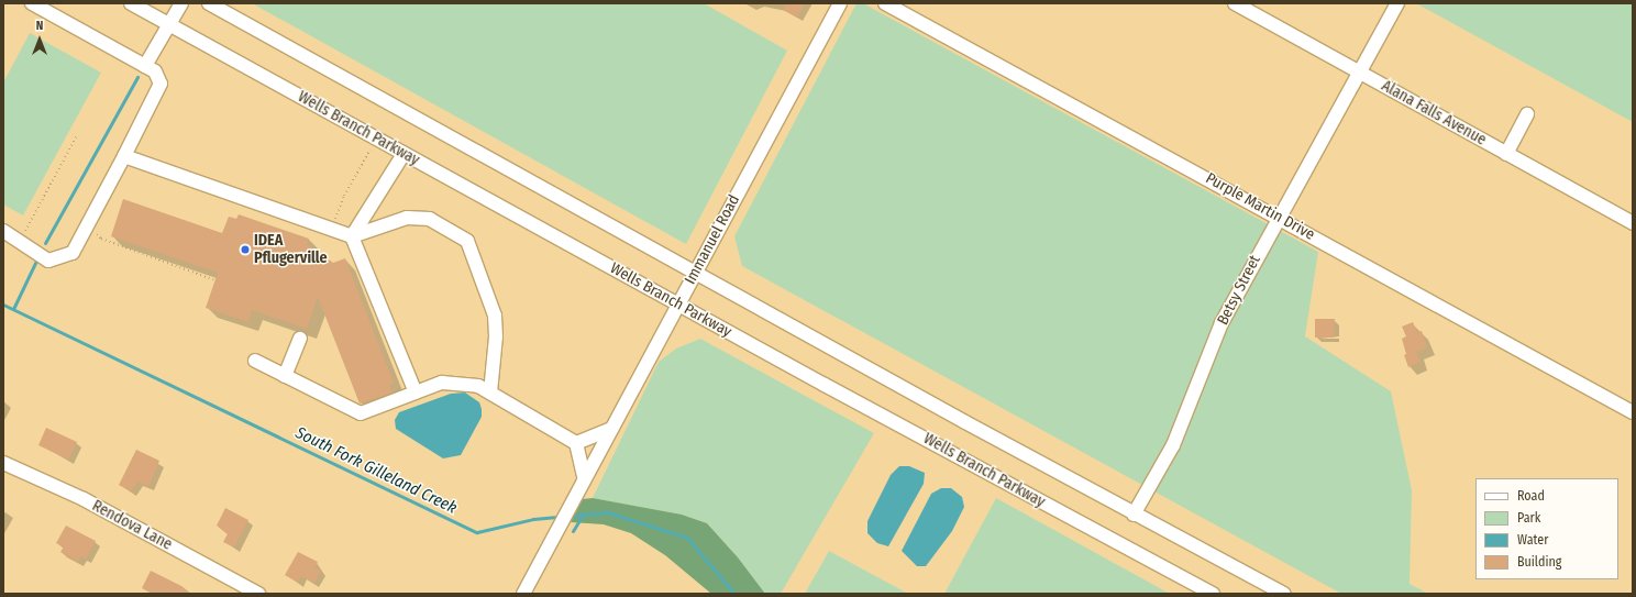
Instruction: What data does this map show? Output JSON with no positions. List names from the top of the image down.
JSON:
{
  "streets": {
    "street": [
      "Alana Falls Avenue",
      "Wells Branch Parkway",
      "Purple Martin Drive",
      "Immanuel Road",
      "Betsy Street",
      "Rendova Lane"
    ]
  },
  "crossings": [
    ["Alana Falls Avenue", "Betsy Street"],
    ["Wells Branch Parkway", "Immanuel Road"],
    ["Purple Martin Drive", "Betsy Street"]
  ],
  "water": ["South Fork Gilleland Creek"],
  "places": ["IDEA Pflugerville"],
  "legend": [
    "Road",
    "Park",
    "Water",
    "Building"
  ],
  "north": "top"
}
